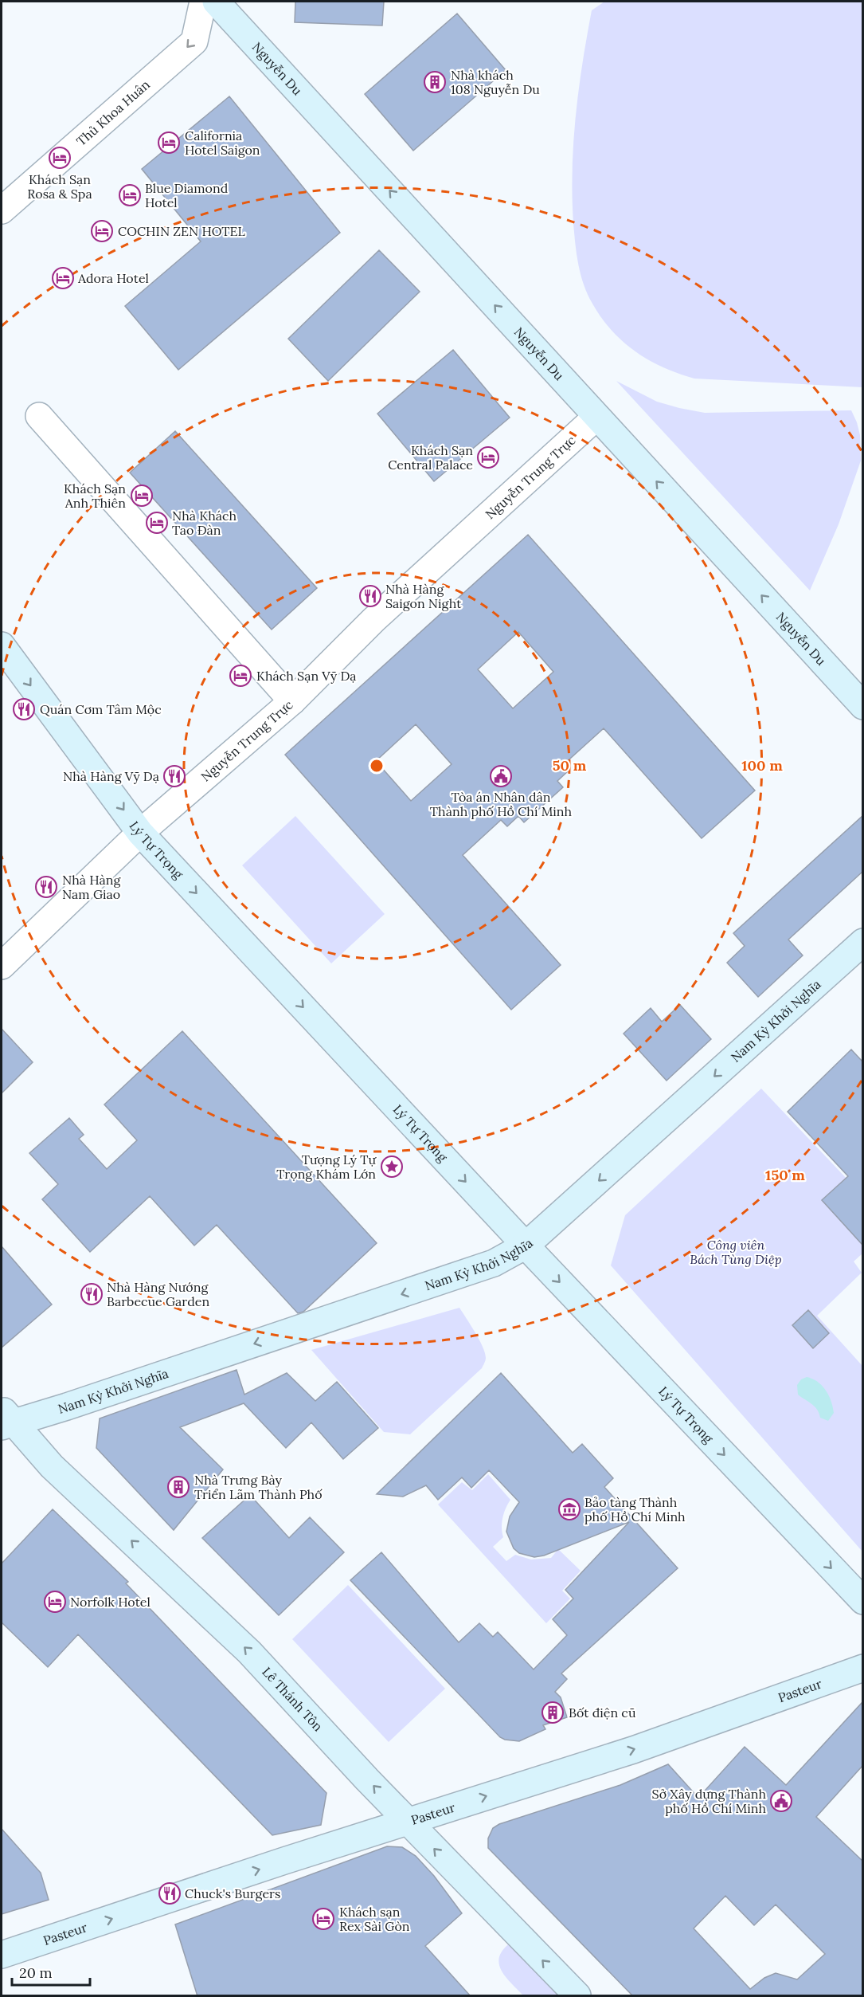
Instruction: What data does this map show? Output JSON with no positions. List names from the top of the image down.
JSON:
{
  "streets": {
    "street": [
      "Nguyễn Du",
      "Thủ Khoa Huân",
      "Nguyễn Trung Trực",
      "Lý Tự Trọng",
      "Nam Kỳ Khởi Nghĩa",
      "Pasteur",
      "Lê Thánh Tôn"
    ]
  },
  "crossings": [
    ["Nguyễn Du", "Nguyễn Trung Trực"],
    ["Nguyễn Trung Trực", "Lý Tự Trọng"],
    ["Lý Tự Trọng", "Nam Kỳ Khởi Nghĩa"],
    ["Nam Kỳ Khởi Nghĩa", "Lê Thánh Tôn"],
    ["Pasteur", "Lê Thánh Tôn"]
  ],
  "one_way": [
    "Nguyễn Du",
    "Thủ Khoa Huân",
    "Lý Tự Trọng",
    "Nam Kỳ Khởi Nghĩa",
    "Pasteur",
    "Lê Thánh Tôn"
  ],
  "parks": ["Công viên Bách Tùng Diệp"],
  "places": {
    "building": ["Nhà khách 108 Nguyễn Du", "Nhà Trưng Bày Triển Lãm Thành Phố", "Bốt điện cũ"],
    "hotel": [
      "California Hotel Saigon",
      "Khách Sạn Rosa & Spa",
      "Blue Diamond Hotel",
      "COCHIN ZEN HOTEL",
      "Adora Hotel",
      "Khách Sạn Central Palace",
      "Khách Sạn Anh Thiên",
      "Nhà Khách Tao Đàn",
      "Khách Sạn Vỹ Dạ",
      "Norfolk Hotel",
      "Khách sạn Rex Sài Gòn"
    ],
    "restaurant": [
      "Nhà Hàng Saigon Night",
      "Quán Cơm Tâm Mộc",
      "Nhà Hàng Vỹ Dạ",
      "Nhà Hàng Nam Giao",
      "Nhà Hàng Nướng Barbecue Garden",
      "Chuck's Burgers"
    ],
    "public building": ["Tòa án Nhân dân Thành phố Hồ Chí Minh", "Sở Xây dựng Thành phố Hồ Chí Minh"],
    "place": ["Tượng Lý Tự Trọng Khám Lớn"],
    "museum": ["Bảo tàng Thành phố Hồ Chí Minh"]
  },
  "scale_bar": "20 m",
  "rings": ["50 m", "100 m", "150 m"]
}
